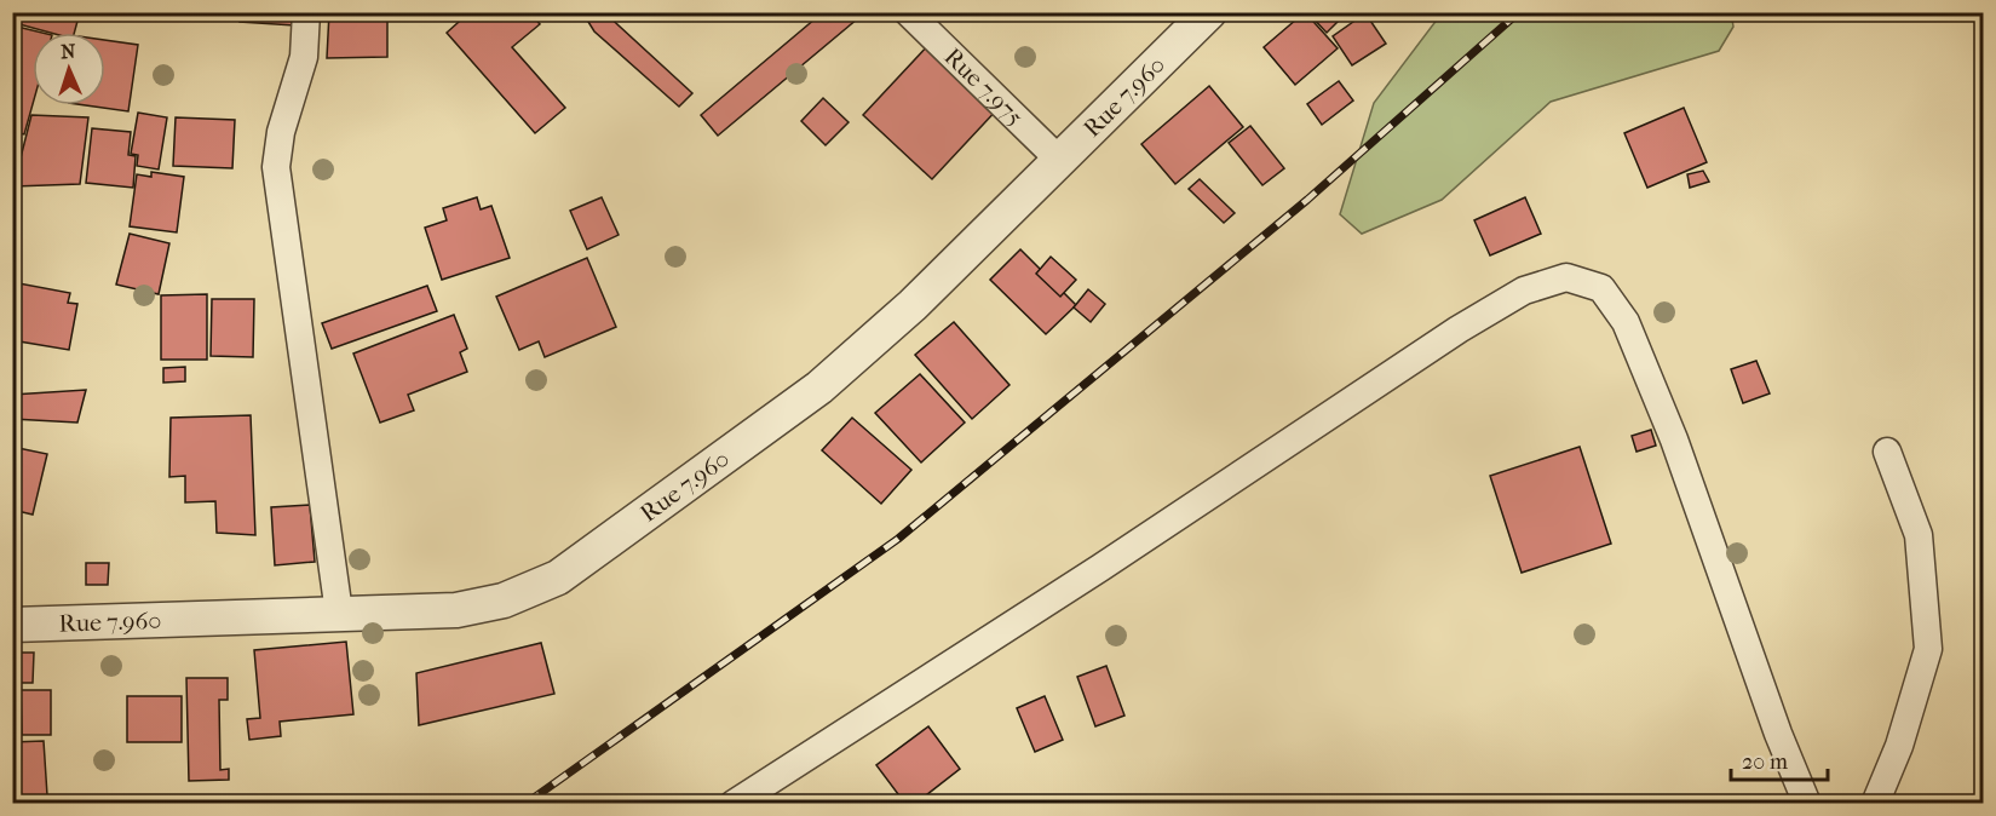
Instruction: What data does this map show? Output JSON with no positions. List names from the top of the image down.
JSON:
{
  "streets": {
    "street": ["Rue 7.975", "Rue 7.960"]
  },
  "crossings": [
    ["Rue 7.975", "Rue 7.960"]
  ],
  "scale_bar": "20 m",
  "north": "top"
}
